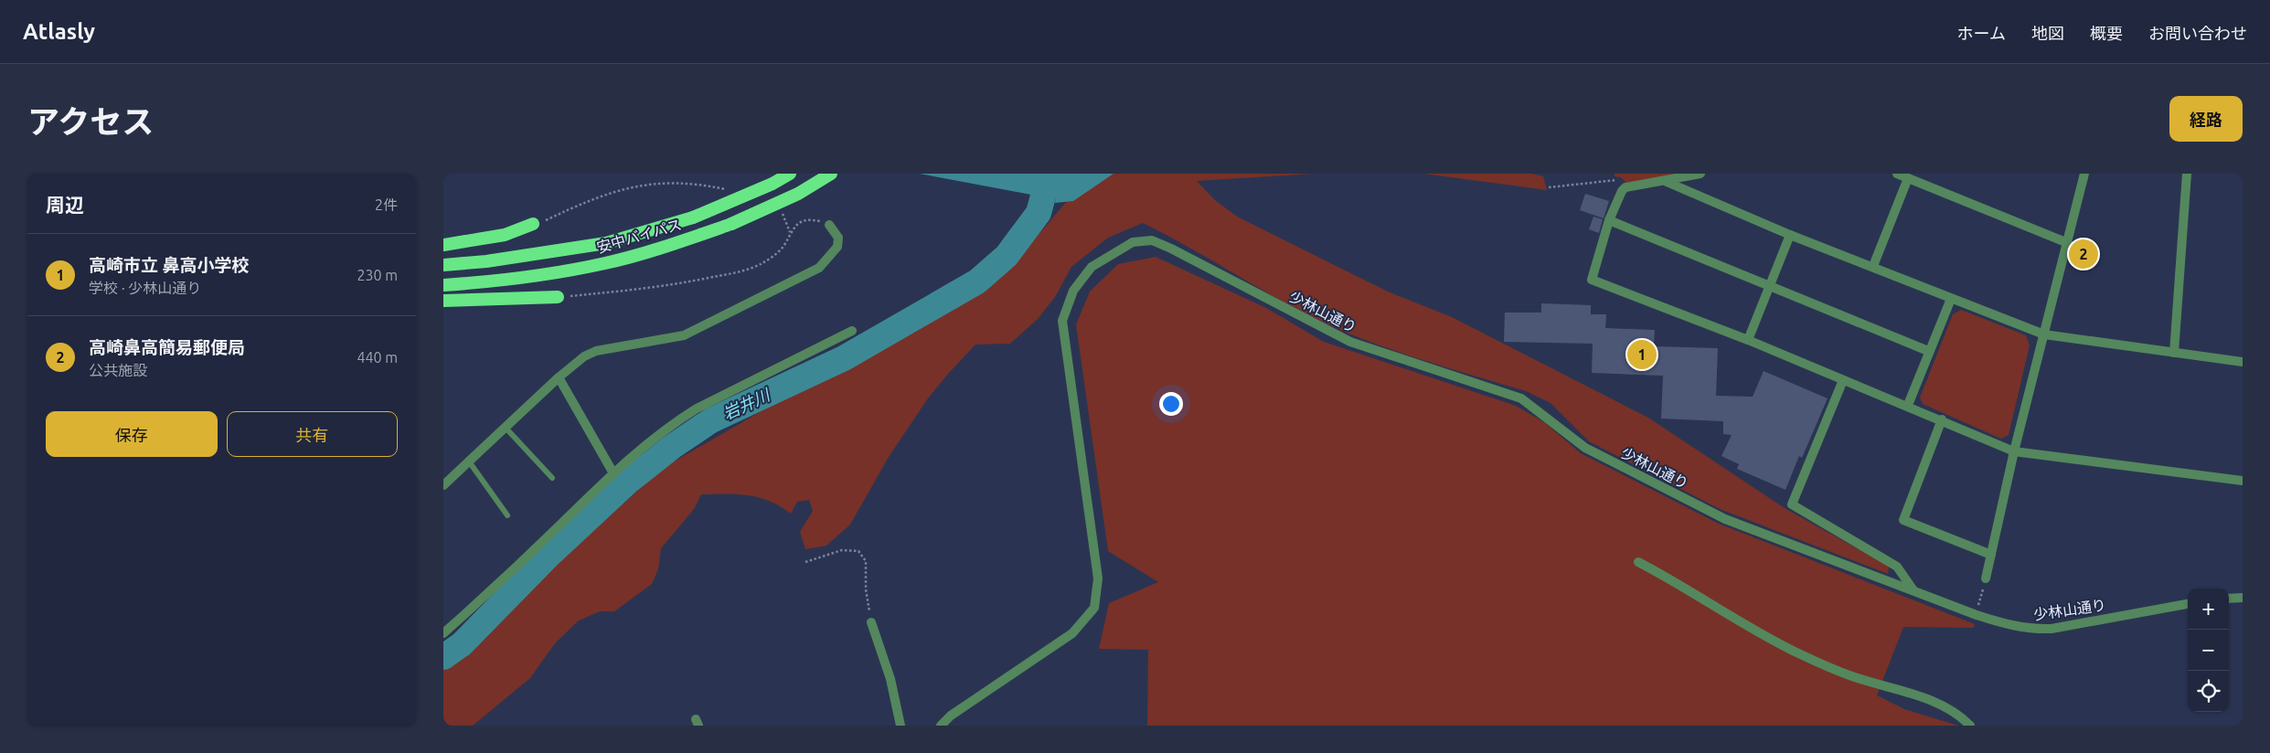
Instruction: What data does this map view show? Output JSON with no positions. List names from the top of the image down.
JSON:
{
  "streets": {
    "highway": ["安中バイパス"],
    "street": ["少林山通り"]
  },
  "water": ["岩井川"],
  "page": {
    "header": "Atlasly",
    "nav": [
      "ホーム",
      "地図",
      "概要",
      "お問い合わせ"
    ],
    "title": "アクセス",
    "buttons": [
      "経路",
      ["保存", "共有"]
    ],
    "heading": ["周辺", "2件"],
    "list": [
      {
        "mark": "1",
        "name": "高崎市立 鼻高小学校",
        "note": "学校 · 少林山通り",
        "value": "230 m"
      },
      {
        "mark": "2",
        "name": "高崎鼻高簡易郵便局",
        "note": "公共施設",
        "value": "440 m"
      }
    ],
    "pins": ["2", "1"],
    "map_buttons": ["+", "−"]
  }
}
